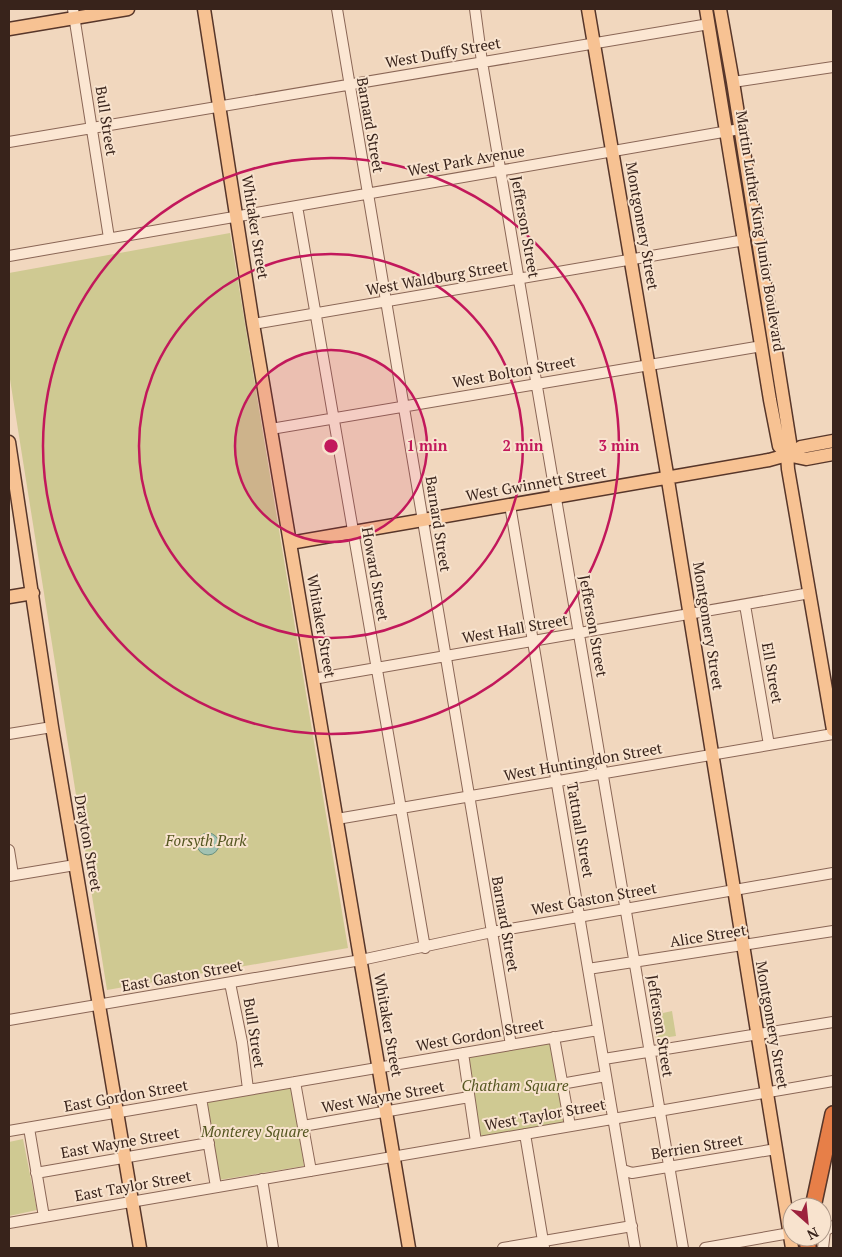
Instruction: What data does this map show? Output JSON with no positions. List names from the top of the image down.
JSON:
{
  "streets": {
    "main road": [
      "Montgomery Street",
      "Whitaker Street",
      "Martin Luther King Junior Boulevard",
      "West Gwinnett Street",
      "Drayton Street"
    ],
    "street": [
      "West Duffy Street",
      "Bull Street",
      "Barnard Street",
      "West Park Avenue",
      "Jefferson Street",
      "West Waldburg Street",
      "West Bolton Street",
      "Howard Street",
      "West Hall Street",
      "Ell Street",
      "West Huntingdon Street",
      "Tattnall Street",
      "West Gaston Street",
      "Alice Street",
      "East Gaston Street",
      "West Gordon Street",
      "East Gordon Street",
      "West Wayne Street",
      "West Taylor Street",
      "East Wayne Street",
      "Berrien Street",
      "East Taylor Street"
    ]
  },
  "crossings": [
    ["West Duffy Street", "Bull Street"],
    ["West Duffy Street", "Barnard Street"],
    ["West Duffy Street", "Montgomery Street"],
    ["West Duffy Street", "Whitaker Street"],
    ["West Duffy Street", "Jefferson Street"],
    ["West Duffy Street", "Martin Luther King Junior Boulevard"],
    ["Bull Street", "West Park Avenue"],
    ["Bull Street", "East Gaston Street"],
    ["Bull Street", "West Gordon Street"],
    ["Bull Street", "East Gordon Street"],
    ["Barnard Street", "West Park Avenue"],
    ["Barnard Street", "West Waldburg Street"],
    ["Barnard Street", "West Bolton Street"],
    ["Barnard Street", "West Gwinnett Street"],
    ["Barnard Street", "West Hall Street"],
    ["Barnard Street", "West Huntingdon Street"],
    ["Barnard Street", "West Gaston Street"],
    ["Barnard Street", "West Gordon Street"],
    ["West Park Avenue", "Montgomery Street"],
    ["West Park Avenue", "Whitaker Street"],
    ["West Park Avenue", "Jefferson Street"],
    ["West Park Avenue", "Martin Luther King Junior Boulevard"],
    ["West Park Avenue", "Howard Street"],
    ["Montgomery Street", "West Waldburg Street"],
    ["Montgomery Street", "West Bolton Street"],
    ["Montgomery Street", "West Gwinnett Street"],
    ["Montgomery Street", "West Hall Street"],
    ["Montgomery Street", "West Huntingdon Street"],
    ["Montgomery Street", "West Gaston Street"],
    ["Montgomery Street", "Alice Street"],
    ["Montgomery Street", "West Taylor Street"],
    ["Montgomery Street", "Berrien Street"],
    ["Whitaker Street", "West Waldburg Street"],
    ["Whitaker Street", "West Bolton Street"],
    ["Whitaker Street", "West Gwinnett Street"],
    ["Whitaker Street", "West Hall Street"],
    ["Whitaker Street", "West Huntingdon Street"],
    ["Whitaker Street", "West Gaston Street"],
    ["Whitaker Street", "East Gaston Street"],
    ["Whitaker Street", "West Gordon Street"],
    ["Whitaker Street", "West Wayne Street"],
    ["Whitaker Street", "West Taylor Street"],
    ["Jefferson Street", "West Waldburg Street"],
    ["Jefferson Street", "West Bolton Street"],
    ["Jefferson Street", "West Gwinnett Street"],
    ["Jefferson Street", "West Hall Street"],
    ["Jefferson Street", "West Huntingdon Street"],
    ["Jefferson Street", "West Gaston Street"],
    ["Jefferson Street", "Alice Street"],
    ["Jefferson Street", "West Taylor Street"],
    ["Jefferson Street", "Berrien Street"],
    ["Martin Luther King Junior Boulevard", "West Waldburg Street"],
    ["Martin Luther King Junior Boulevard", "West Bolton Street"],
    ["Martin Luther King Junior Boulevard", "West Gwinnett Street"],
    ["Martin Luther King Junior Boulevard", "West Hall Street"],
    ["Martin Luther King Junior Boulevard", "West Huntingdon Street"],
    ["West Waldburg Street", "Howard Street"],
    ["West Bolton Street", "Howard Street"],
    ["West Gwinnett Street", "Howard Street"],
    ["West Gwinnett Street", "Tattnall Street"],
    ["Howard Street", "West Hall Street"],
    ["Howard Street", "West Huntingdon Street"],
    ["Howard Street", "West Gaston Street"],
    ["West Hall Street", "Ell Street"],
    ["West Hall Street", "Tattnall Street"],
    ["Ell Street", "West Huntingdon Street"],
    ["West Huntingdon Street", "Tattnall Street"],
    ["Tattnall Street", "West Gaston Street"],
    ["Tattnall Street", "Alice Street"],
    ["Tattnall Street", "West Gordon Street"],
    ["Tattnall Street", "West Taylor Street"],
    ["Tattnall Street", "Berrien Street"],
    ["Drayton Street", "East Gaston Street"],
    ["Drayton Street", "East Gordon Street"],
    ["Drayton Street", "East Wayne Street"],
    ["Drayton Street", "East Taylor Street"],
    ["West Gaston Street", "East Gaston Street"],
    ["West Gordon Street", "East Gordon Street"],
    ["West Taylor Street", "East Taylor Street"]
  ],
  "parks": ["Forsyth Park", "Chatham Square", "Monterey Square"],
  "north": "bottom right",
  "rings": ["1 min", "2 min", "3 min"]
}
